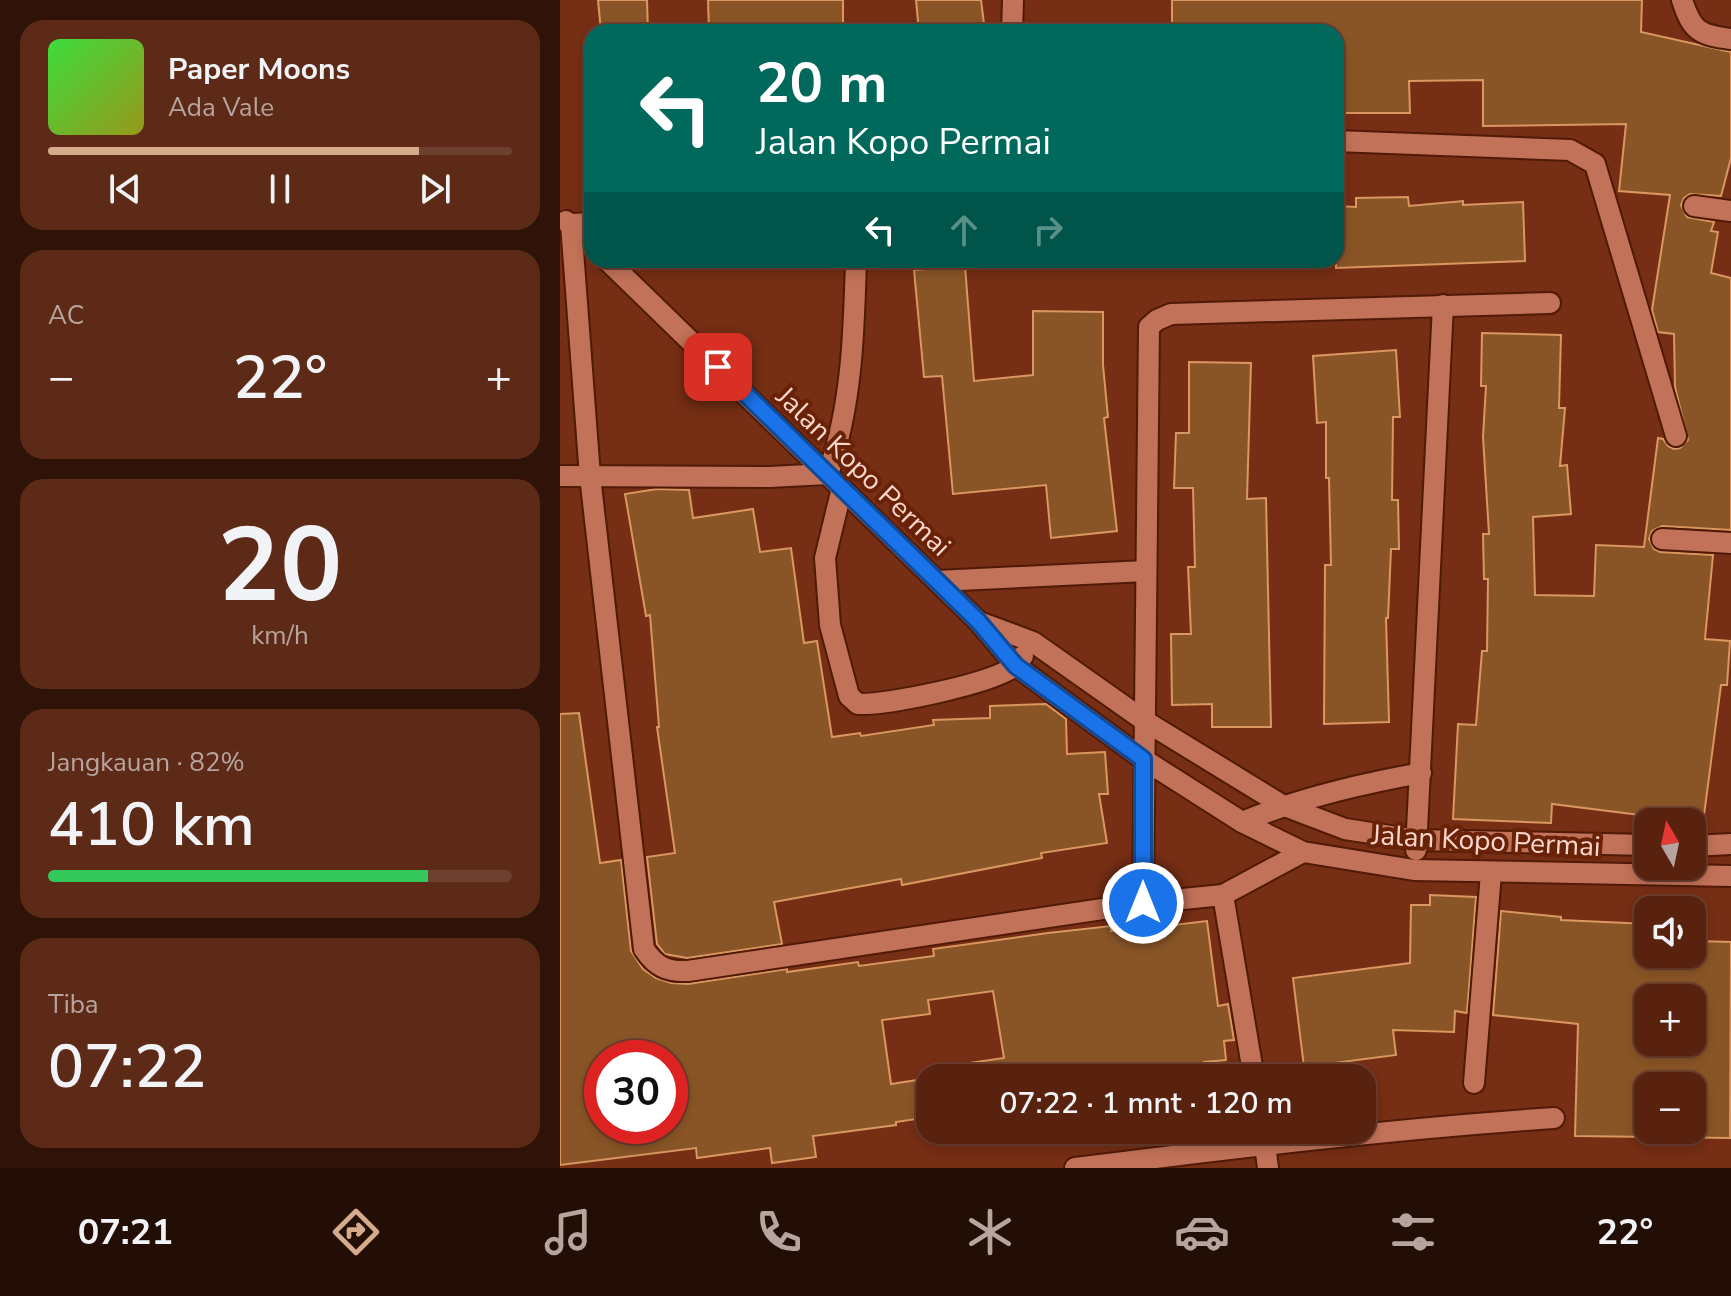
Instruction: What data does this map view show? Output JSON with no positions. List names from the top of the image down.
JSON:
{
  "streets": {
    "street": ["Jalan Kopo Permai"]
  },
  "north": "top",
  "page": {
    "turn": ["20 m", "Jalan Kopo Permai"],
    "song": ["Paper Moons", "Ada Vale"],
    "tile": [
      "AC",
      ["20", "km/h"],
      ["Jangkauan · 82%", "410 km"],
      ["Tiba", "07:22"]
    ],
    "heat": ["−", "22°", "+"],
    "map_buttons": ["+", "−"],
    "limit": "30",
    "trip": "07:22 · 1 mnt · 120 m",
    "tabs": ["07:21", "22°"]
  }
}
